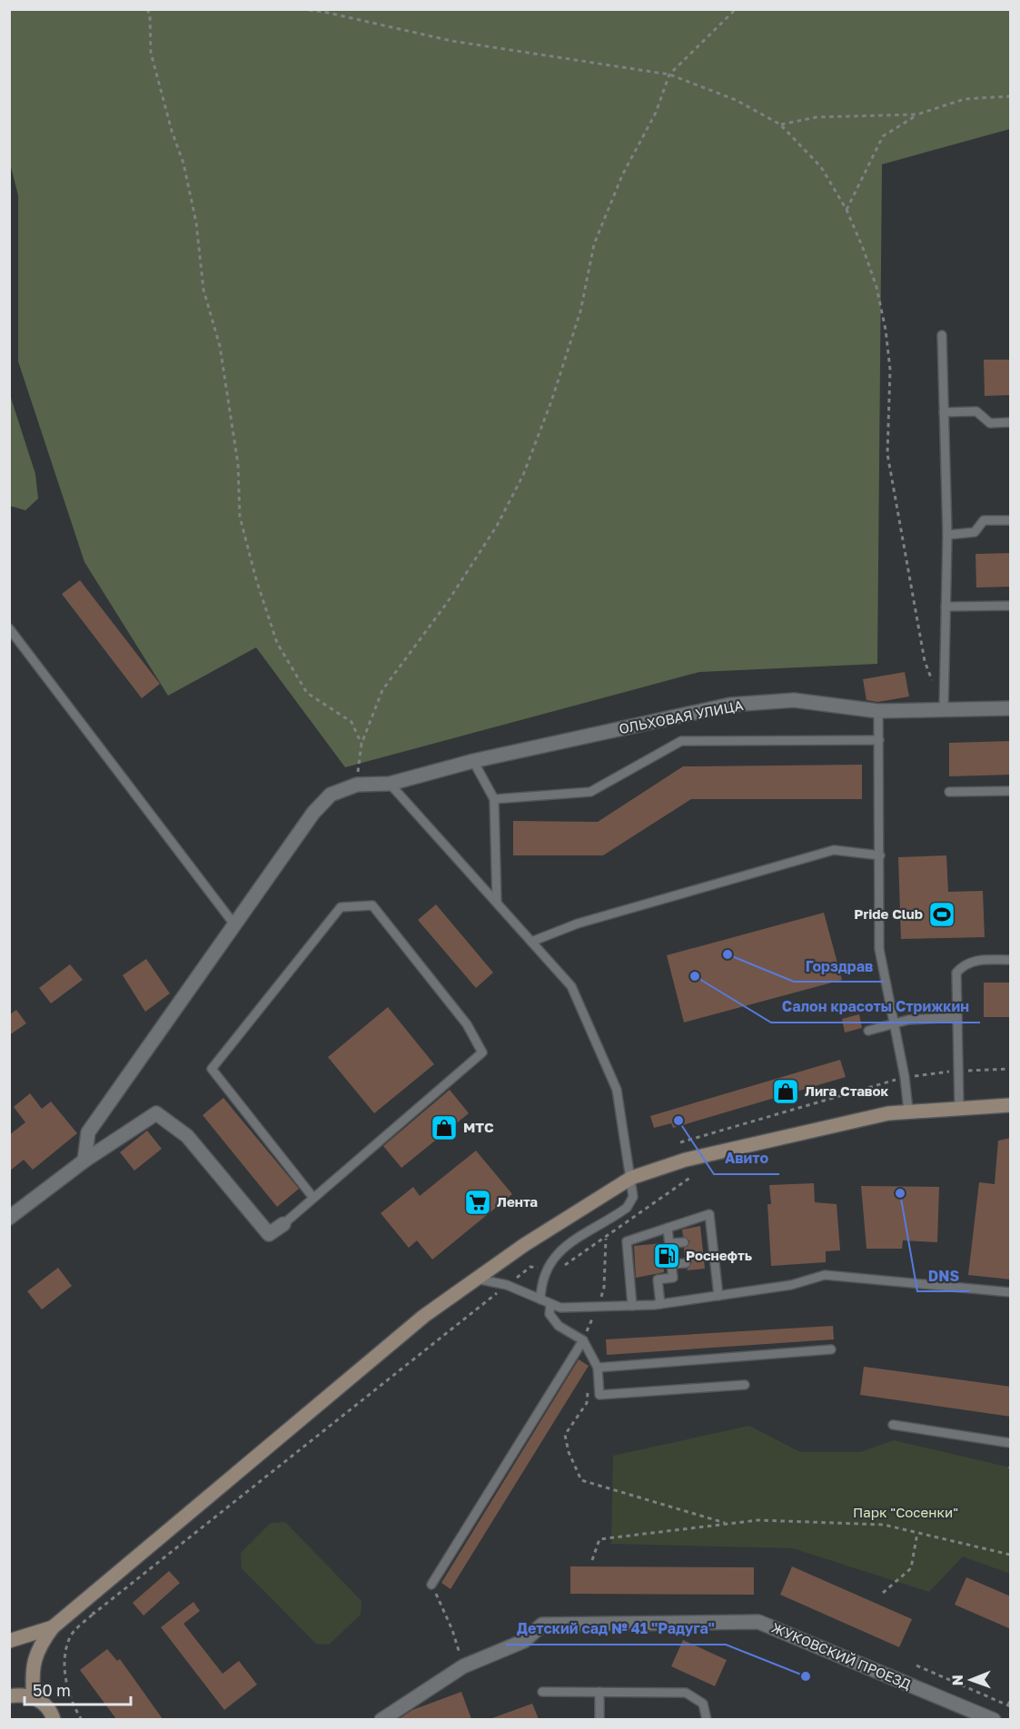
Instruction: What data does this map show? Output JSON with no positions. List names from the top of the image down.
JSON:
{
  "streets": {
    "street": ["ОЛЬХОВАЯ УЛИЦА", "ЖУКОВСКИЙ ПРОЕЗД"]
  },
  "parks": ["Парк \"Сосенки\""],
  "places": {
    "sports": ["Pride Club"],
    "other": [
      "Горздрав",
      "Салон красоты Стрижкин",
      "Авито",
      "DNS",
      "Детский сад № 41 \"Радуга\""
    ],
    "shop": ["Лига Ставок", "МТС"],
    "supermarket": ["Лента"],
    "fuel station": ["Роснефть"]
  },
  "scale_bar": "50 m",
  "north": "left"
}
